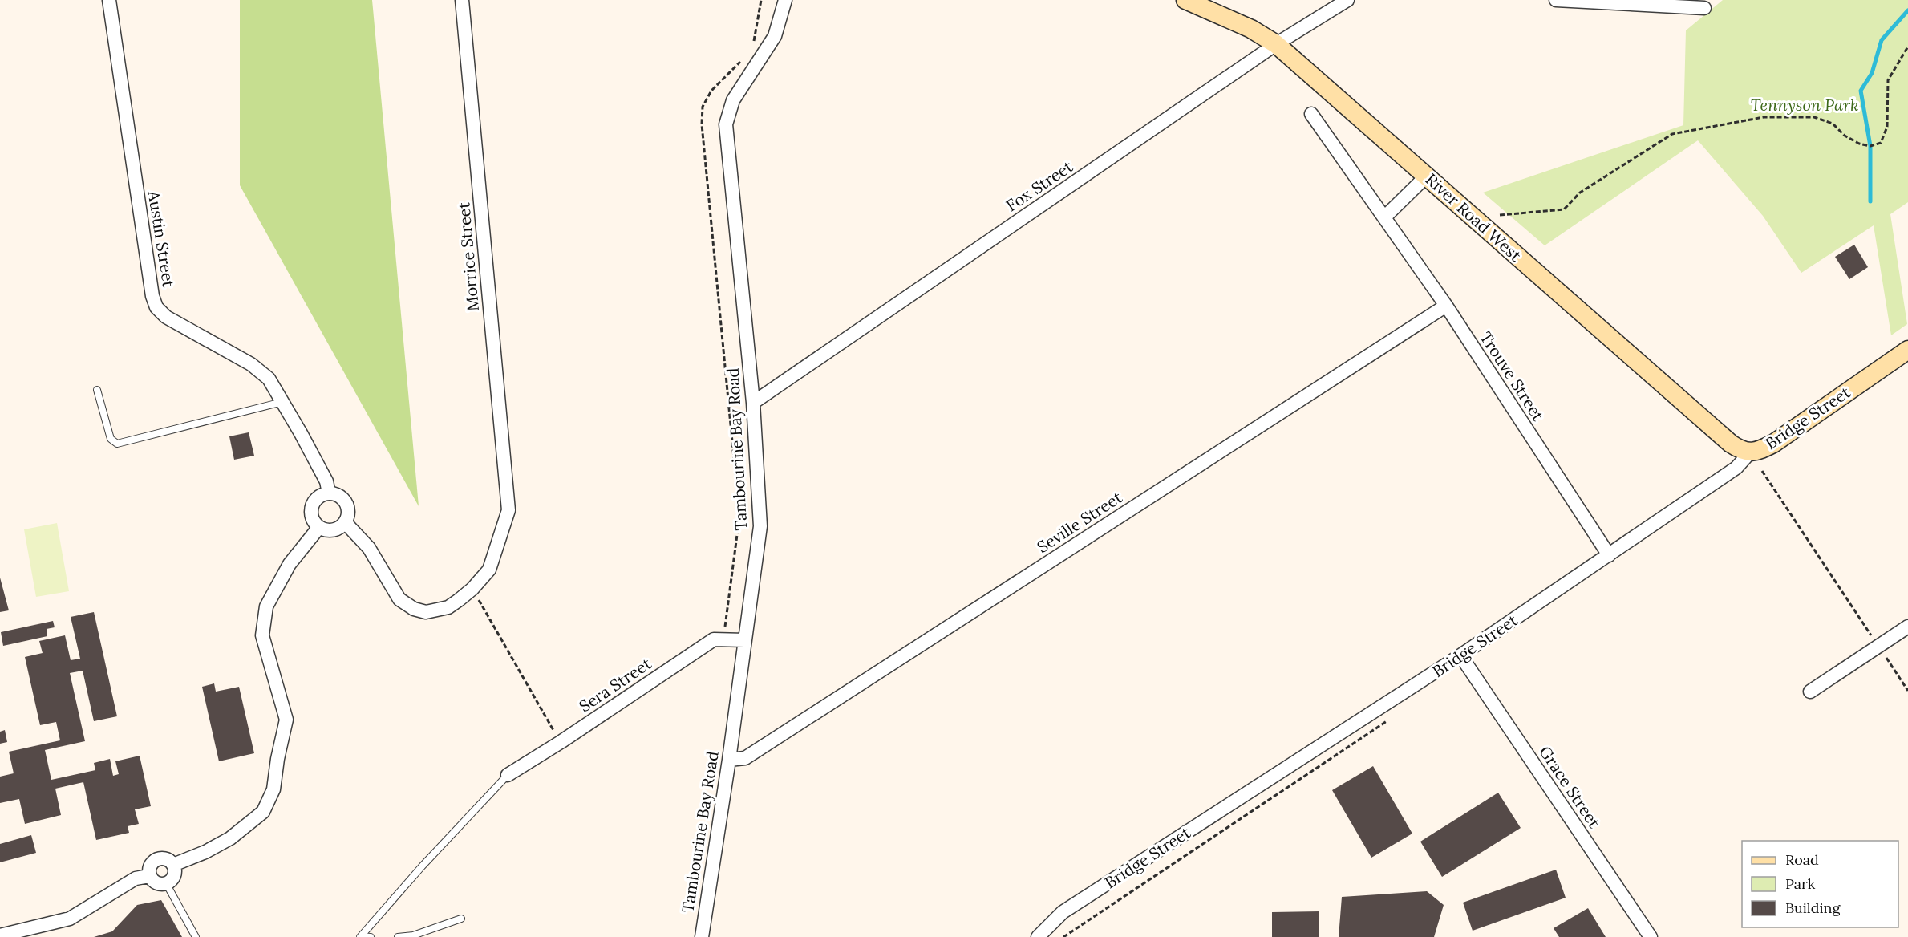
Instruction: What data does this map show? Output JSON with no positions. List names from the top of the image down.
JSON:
{
  "streets": {
    "main road": ["River Road West", "Bridge Street"],
    "street": [
      "Fox Street",
      "Austin Street",
      "Morrice Street",
      "Trouve Street",
      "Tambourine Bay Road",
      "Seville Street",
      "Sera Street",
      "Grace Street"
    ]
  },
  "crossings": [
    ["Fox Street", "River Road West"],
    ["Fox Street", "Tambourine Bay Road"],
    ["River Road West", "Bridge Street"],
    ["Trouve Street", "Bridge Street"],
    ["Trouve Street", "Seville Street"],
    ["Bridge Street", "Grace Street"],
    ["Tambourine Bay Road", "Seville Street"],
    ["Tambourine Bay Road", "Sera Street"]
  ],
  "parks": ["Tennyson Park"],
  "legend": ["Road", "Park", "Building"]
}
